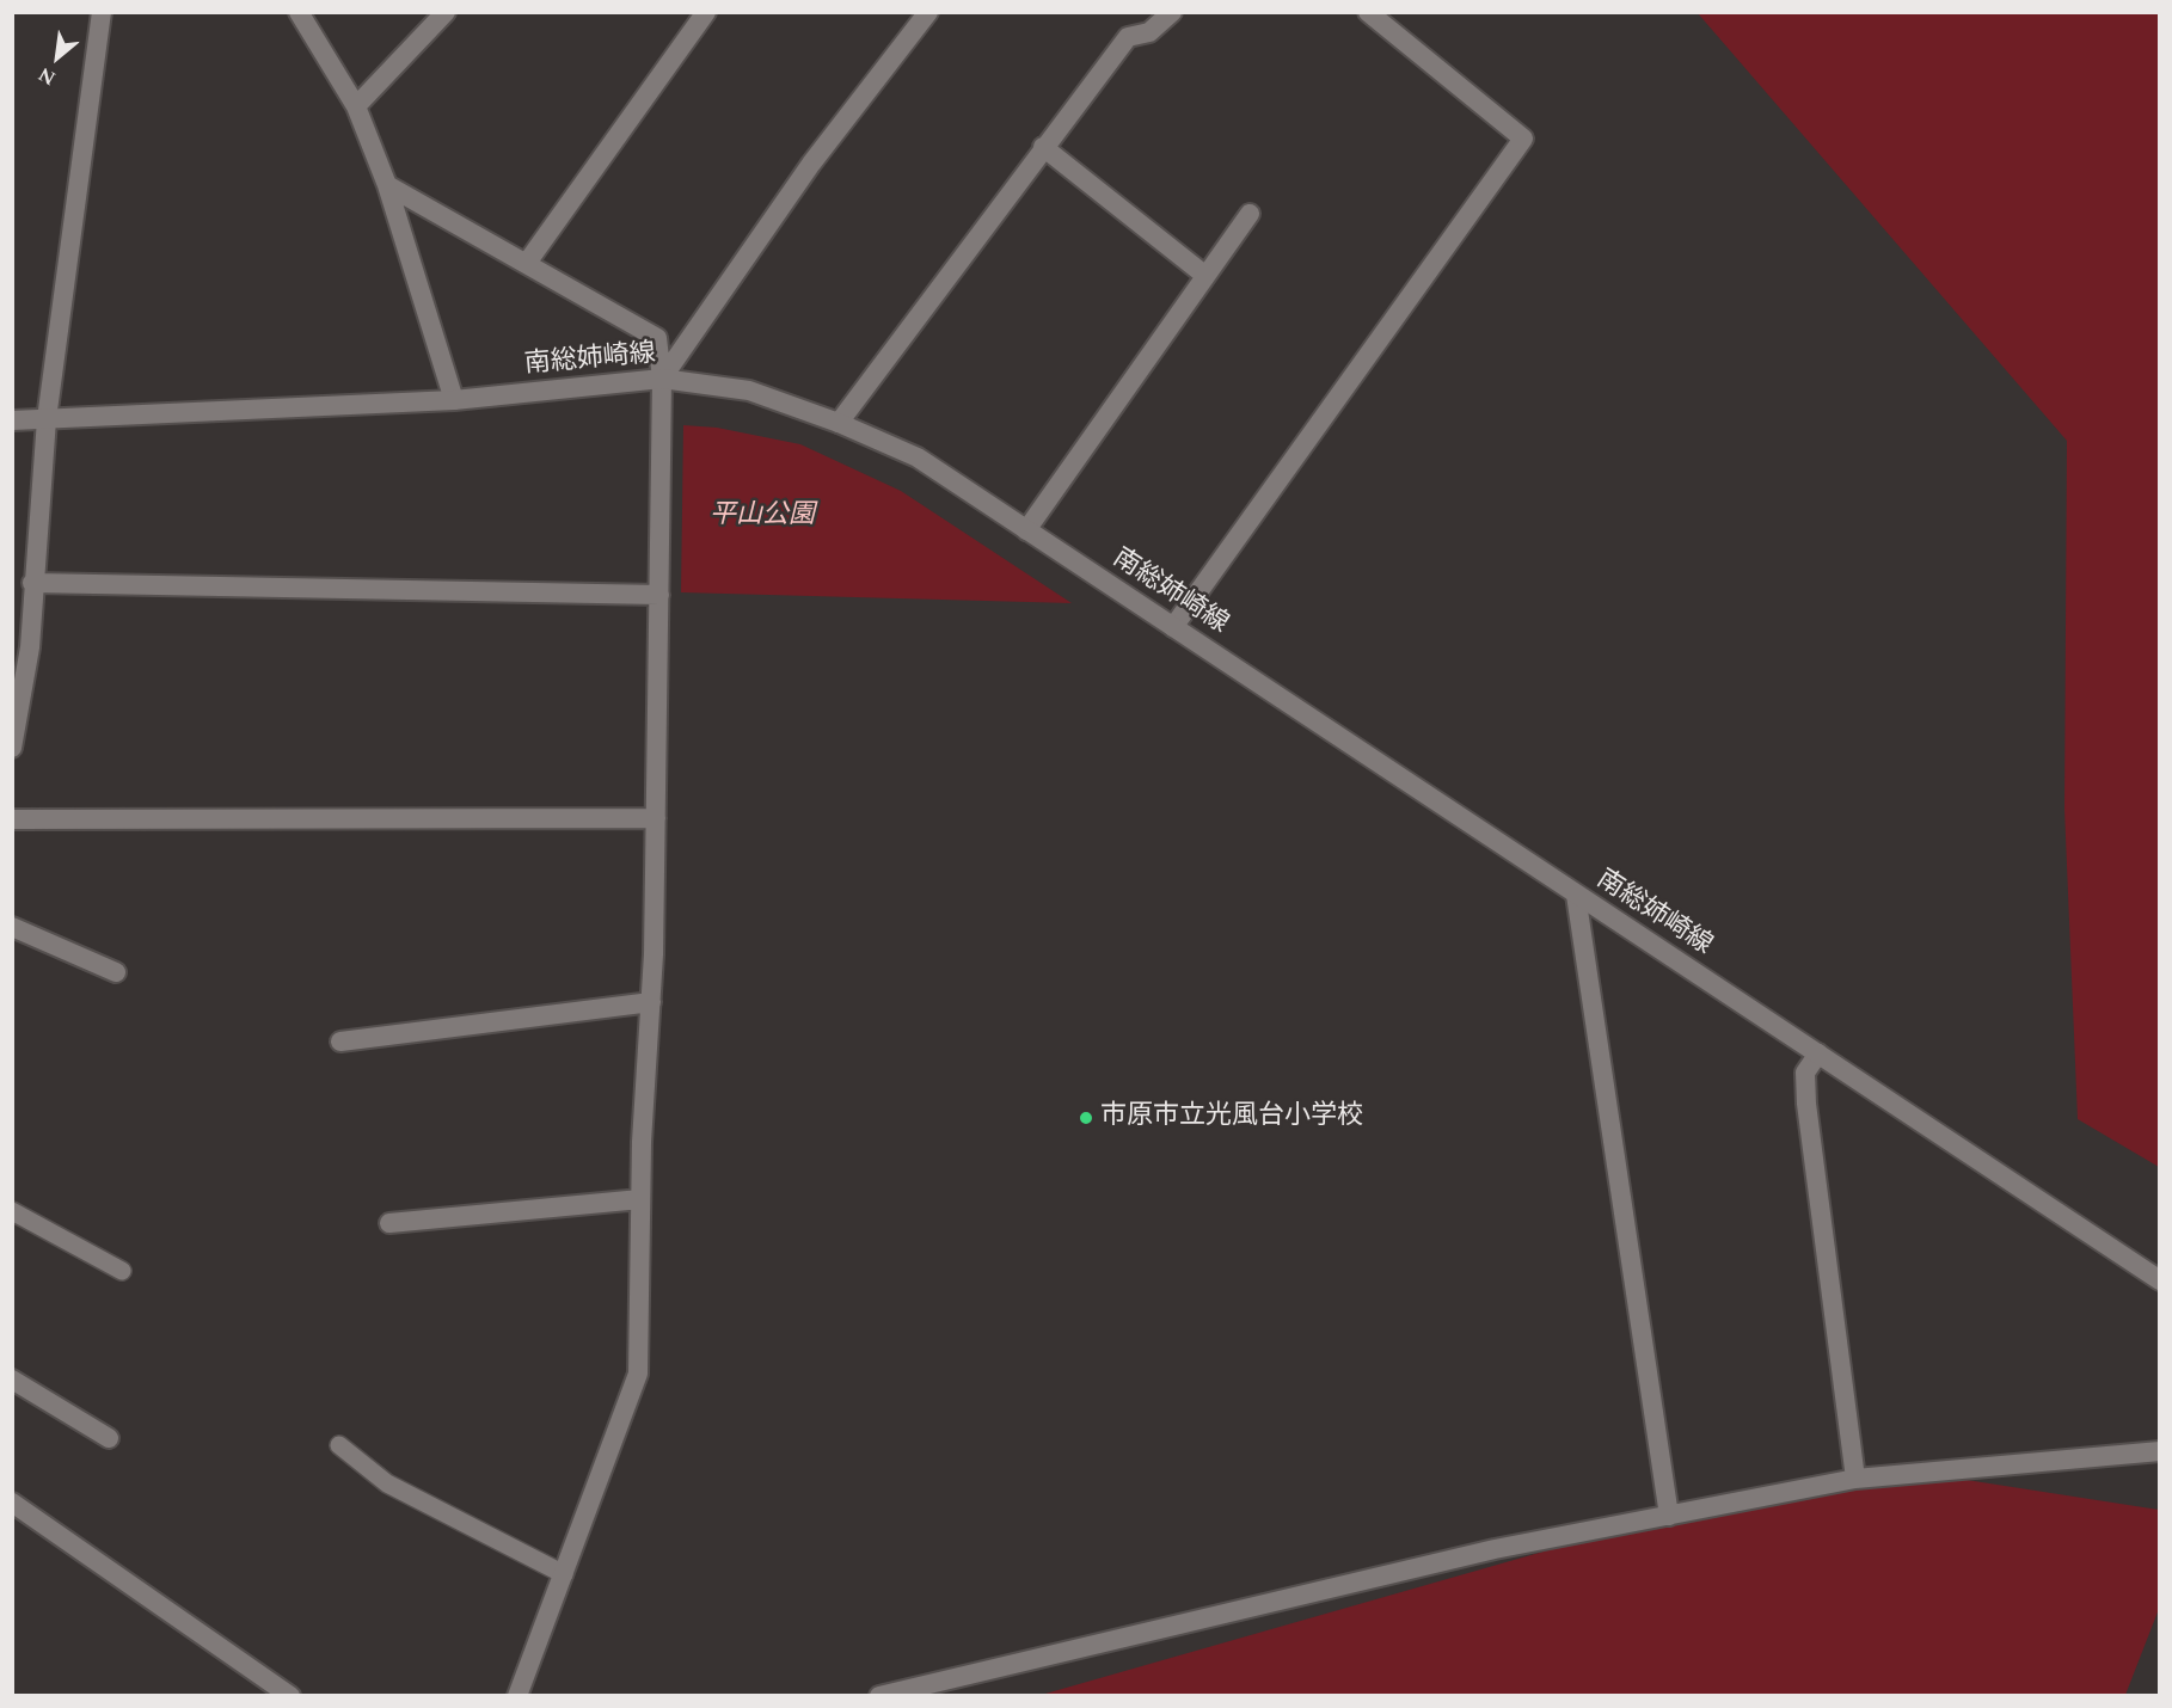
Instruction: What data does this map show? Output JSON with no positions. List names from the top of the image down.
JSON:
{
  "streets": {
    "street": ["南総姉崎線"]
  },
  "parks": ["平山公園"],
  "places": ["市原市立光風台小学校"],
  "north": "bottom left"
}
